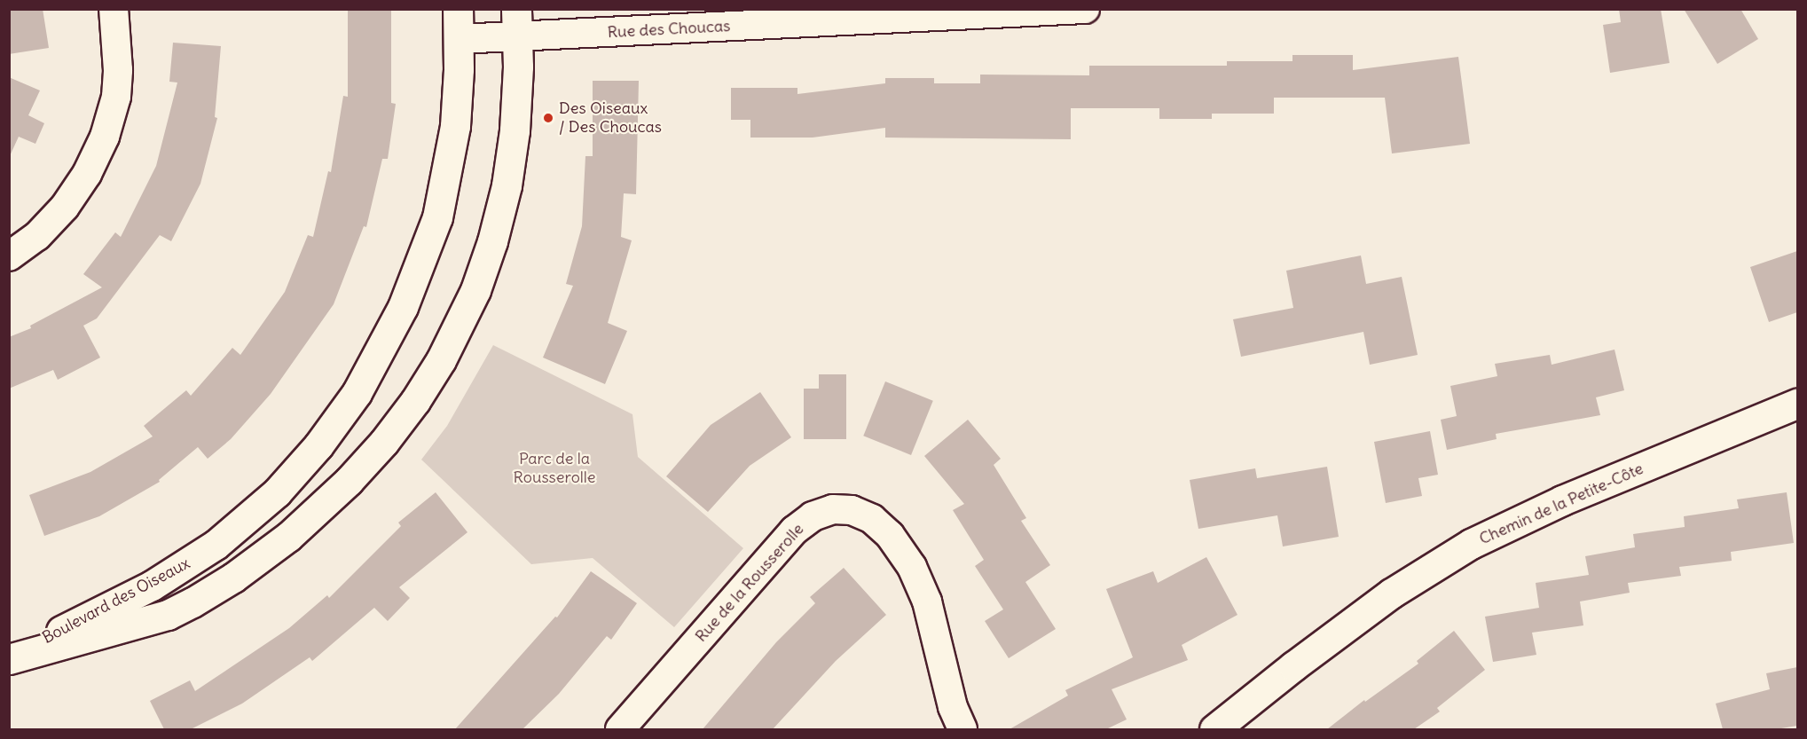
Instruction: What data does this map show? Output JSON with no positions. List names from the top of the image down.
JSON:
{
  "streets": {
    "street": [
      "Rue des Choucas",
      "Chemin de la Petite-Côte",
      "Rue de la Rousserolle",
      "Boulevard des Oiseaux"
    ]
  },
  "crossings": [
    ["Rue des Choucas", "Boulevard des Oiseaux"]
  ],
  "parks": ["Parc de la Rousserolle"],
  "places": ["Des Oiseaux / Des Choucas"]
}
